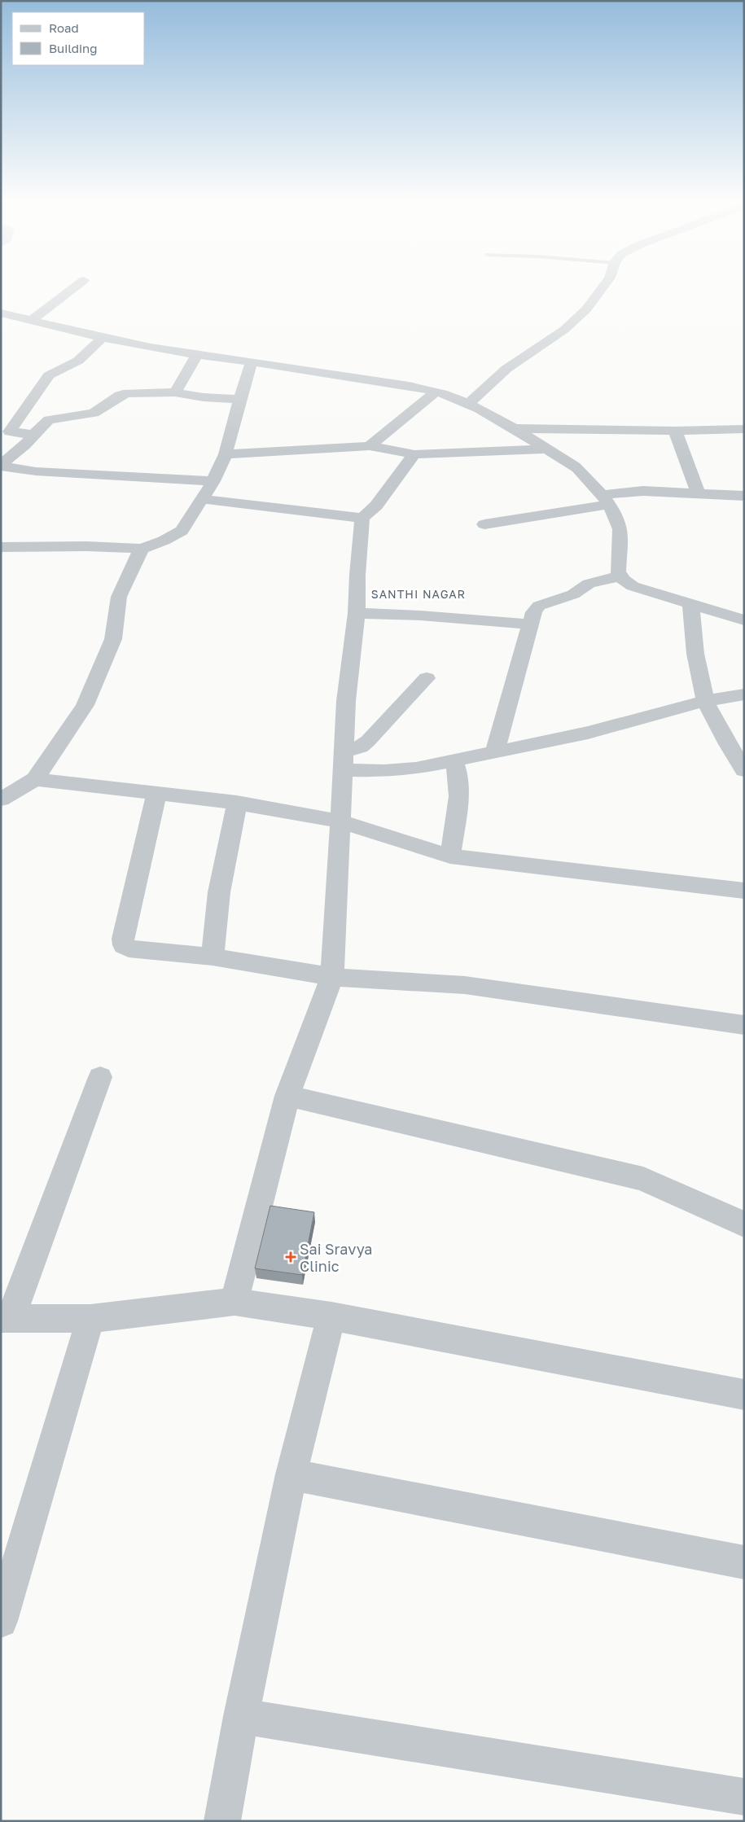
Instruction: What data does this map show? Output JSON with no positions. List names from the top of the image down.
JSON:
{
  "districts": ["SANTHI NAGAR"],
  "places": {
    "health": ["Sai Sravya Clinic"]
  },
  "legend": ["Road", "Building"]
}
